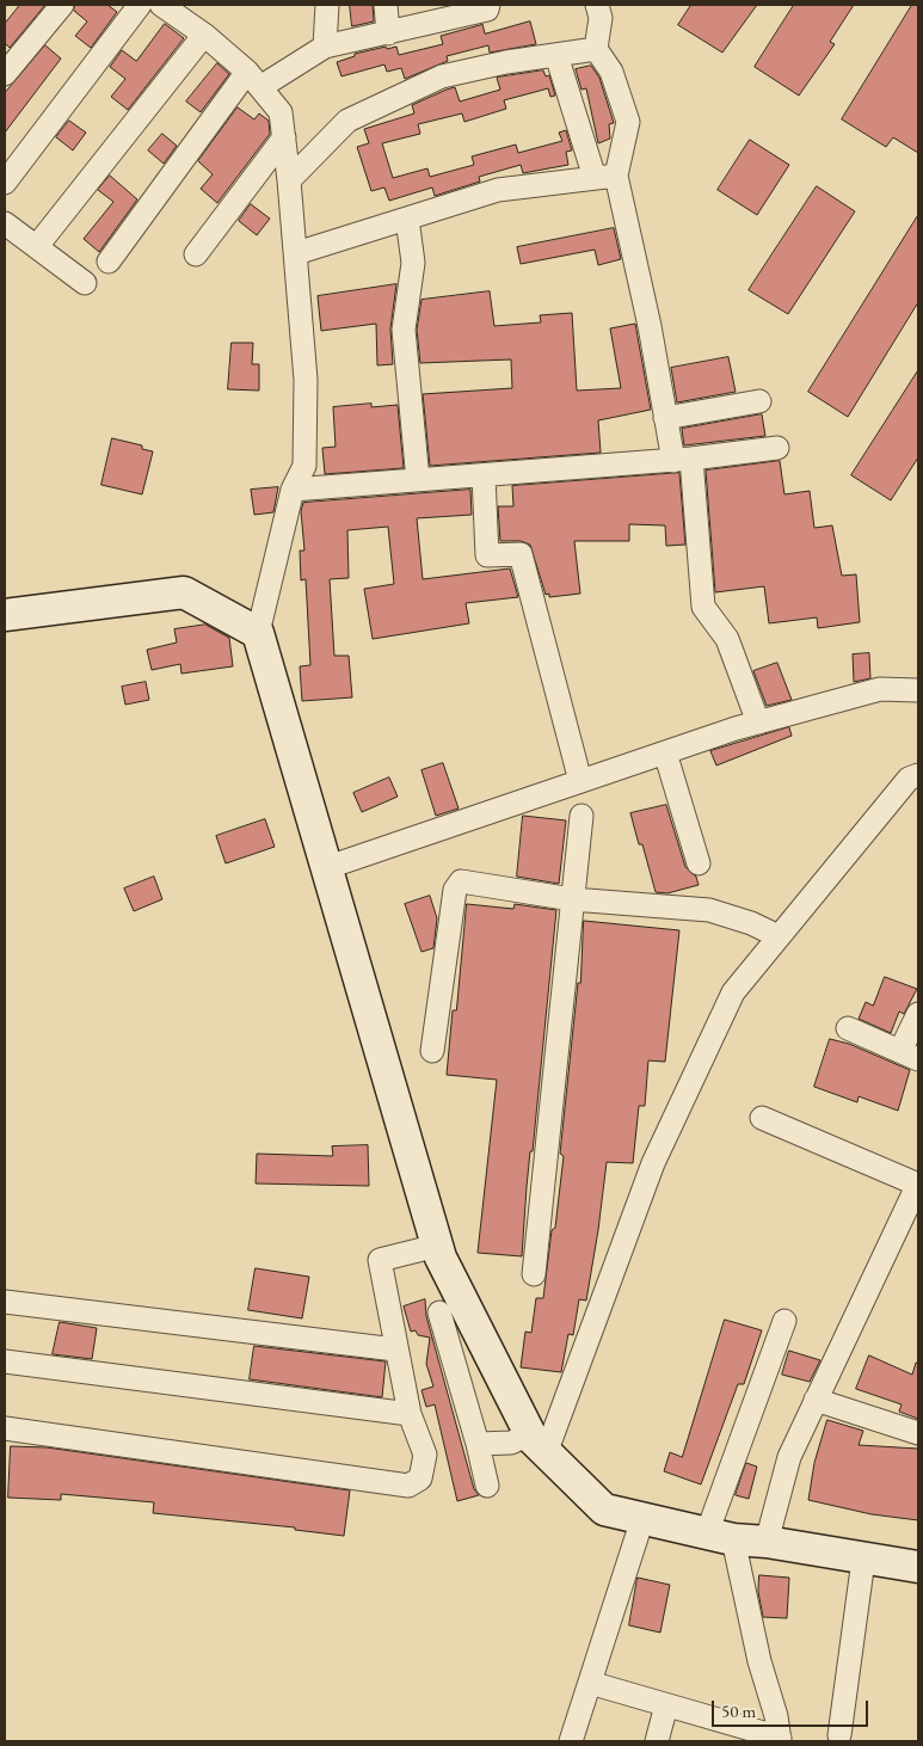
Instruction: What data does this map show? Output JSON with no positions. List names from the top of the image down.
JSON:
{
  "scale_bar": "50 m"
}
